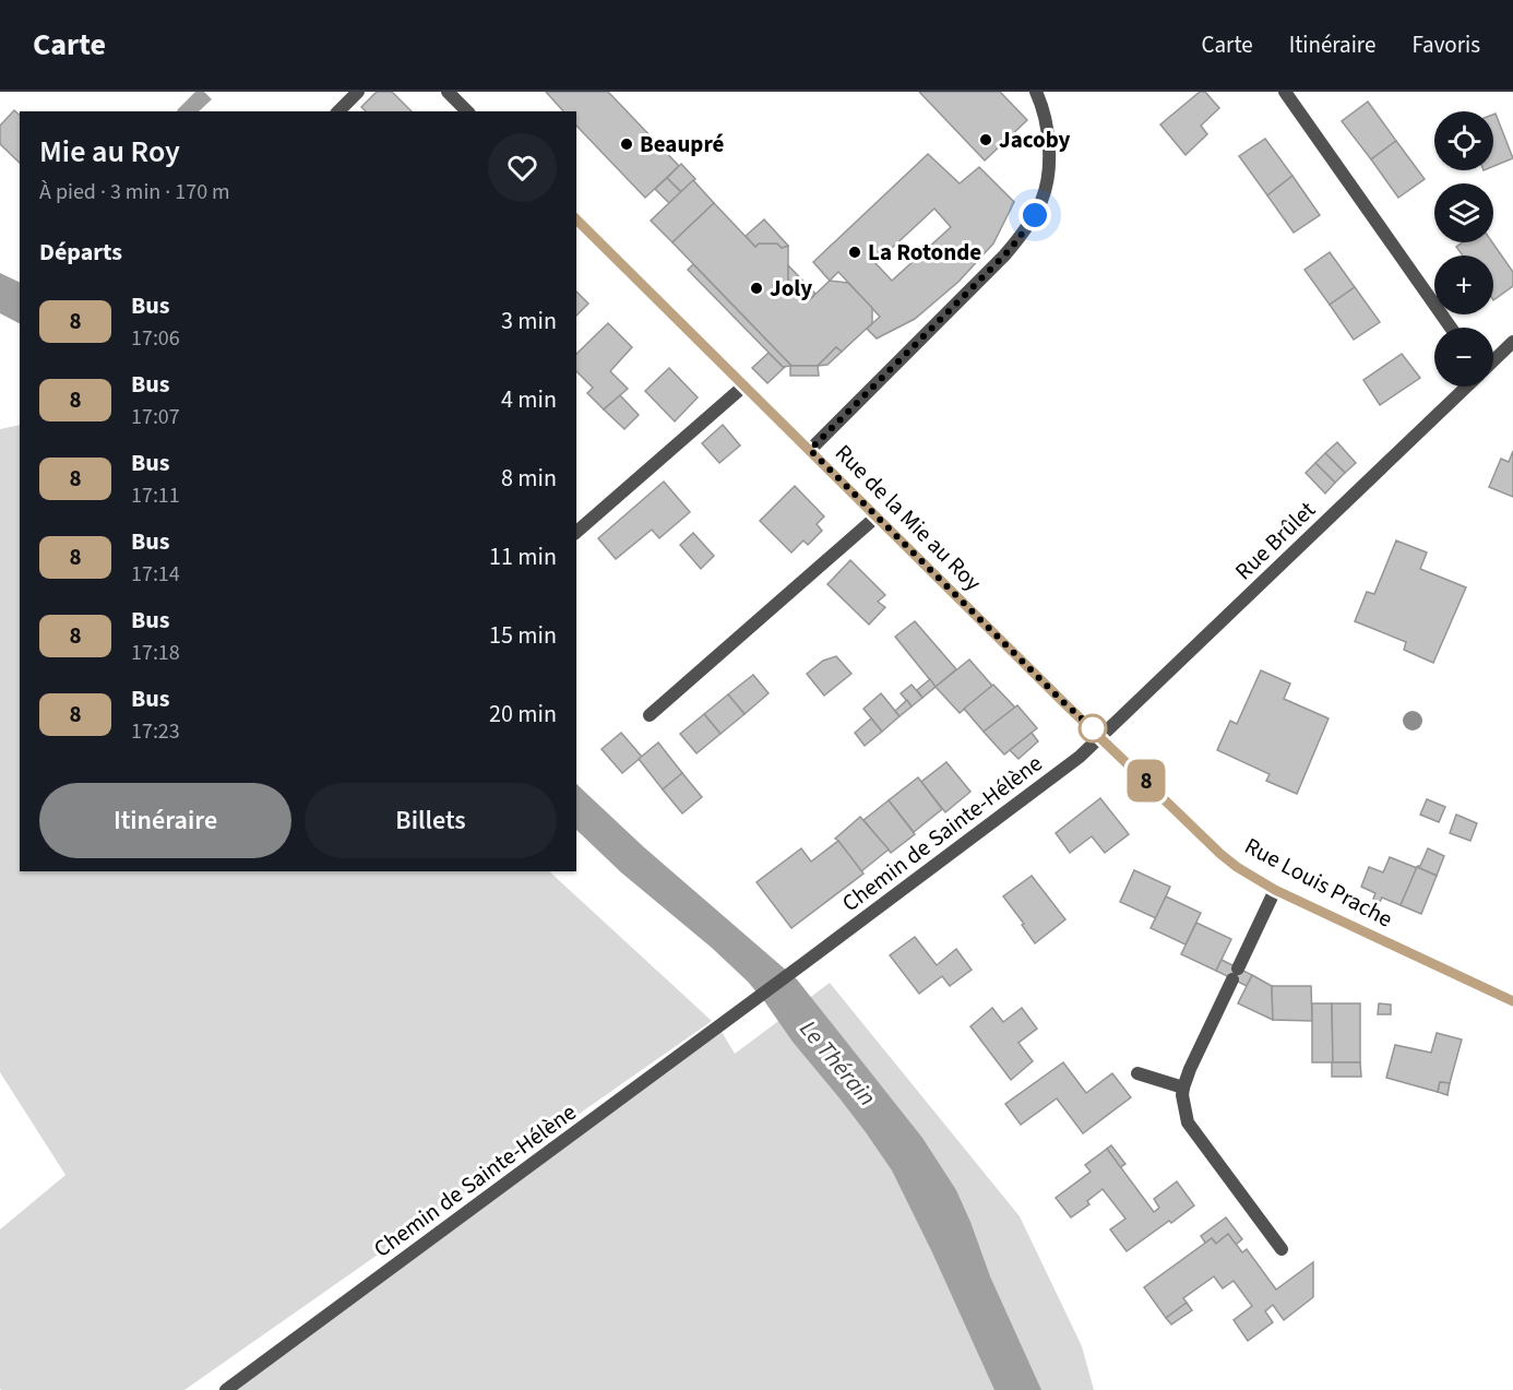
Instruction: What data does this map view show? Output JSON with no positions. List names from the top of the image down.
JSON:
{
  "streets": {
    "street": [
      "Rue de la Mie au Roy",
      "Rue Brûlet",
      "Chemin de Sainte-Hélène",
      "Rue Louis Prache"
    ]
  },
  "crossings": [
    ["Rue de la Mie au Roy", "Rue Brûlet"],
    ["Rue de la Mie au Roy", "Chemin de Sainte-Hélène"],
    ["Rue de la Mie au Roy", "Rue Louis Prache"],
    ["Rue Brûlet", "Chemin de Sainte-Hélène"],
    ["Rue Brûlet", "Rue Louis Prache"],
    ["Chemin de Sainte-Hélène", "Rue Louis Prache"]
  ],
  "water": ["Le Thérain"],
  "places": [
    "Jacoby",
    "Beaupré",
    "La Rotonde",
    "Joly"
  ],
  "lines": ["bus line 8"],
  "page": {
    "header": "Carte",
    "nav": ["Carte", "Itinéraire", "Favoris"],
    "on_map": "8",
    "map_buttons": ["+", "−"],
    "heading": [
      ["Mie au Roy", "À pied · 3 min · 170 m"],
      "Départs"
    ],
    "list": [
      {
        "mark": "8",
        "name": "Bus",
        "note": "17:06",
        "value": "3 min"
      },
      {
        "mark": "8",
        "name": "Bus",
        "note": "17:07",
        "value": "4 min"
      },
      {
        "mark": "8",
        "name": "Bus",
        "note": "17:11",
        "value": "8 min"
      },
      {
        "mark": "8",
        "name": "Bus",
        "note": "17:14",
        "value": "11 min"
      },
      {
        "mark": "8",
        "name": "Bus",
        "note": "17:18",
        "value": "15 min"
      },
      {
        "mark": "8",
        "name": "Bus",
        "note": "17:23",
        "value": "20 min"
      }
    ],
    "buttons": ["Itinéraire", "Billets"]
  }
}
